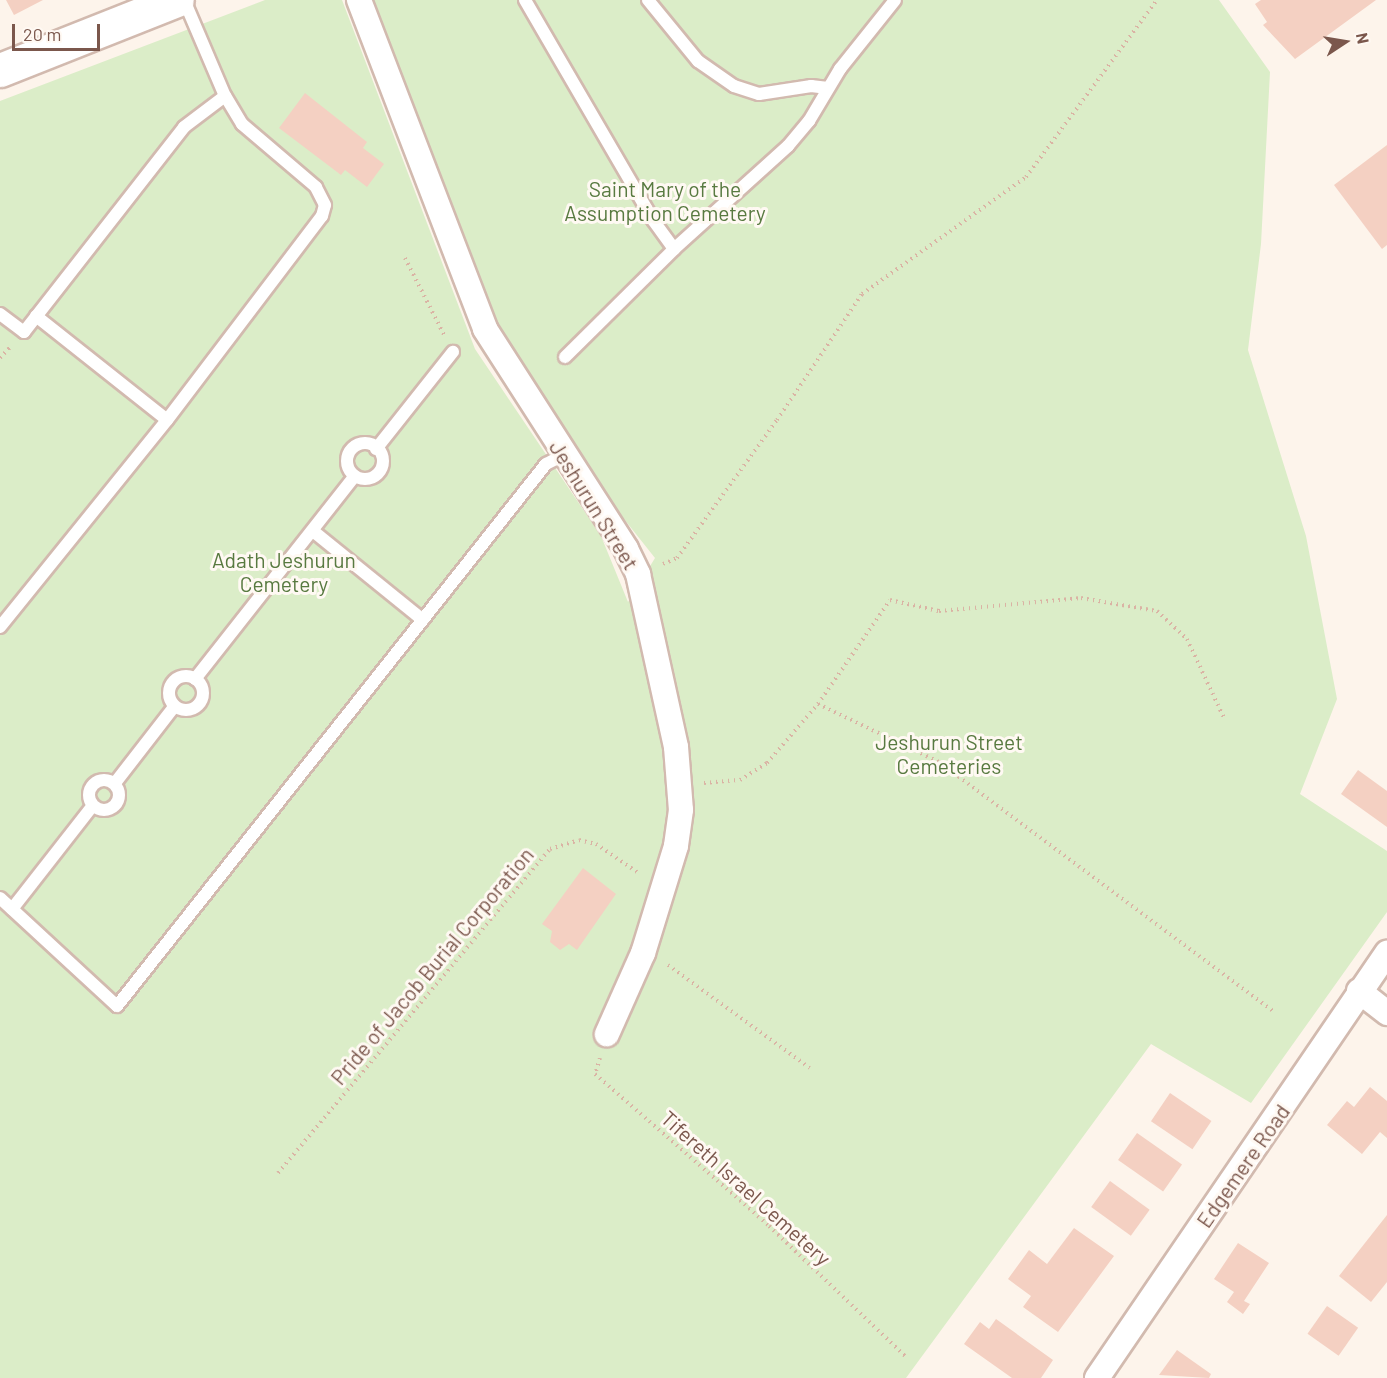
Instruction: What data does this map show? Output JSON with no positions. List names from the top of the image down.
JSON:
{
  "streets": {
    "street": ["Jeshurun Street", "Edgemere Road"],
    "path": ["Pride of Jacob Burial Corporation", "Tifereth Israel Cemetery"]
  },
  "crossings": [
    ["Jeshurun Street", "Pride of Jacob Burial Corporation"],
    ["Jeshurun Street", "Tifereth Israel Cemetery"]
  ],
  "parks": ["Saint Mary of the Assumption Cemetery", "Adath Jeshurun Cemetery", "Jeshurun Street Cemeteries"],
  "scale_bar": "20 m",
  "north": "right"
}
